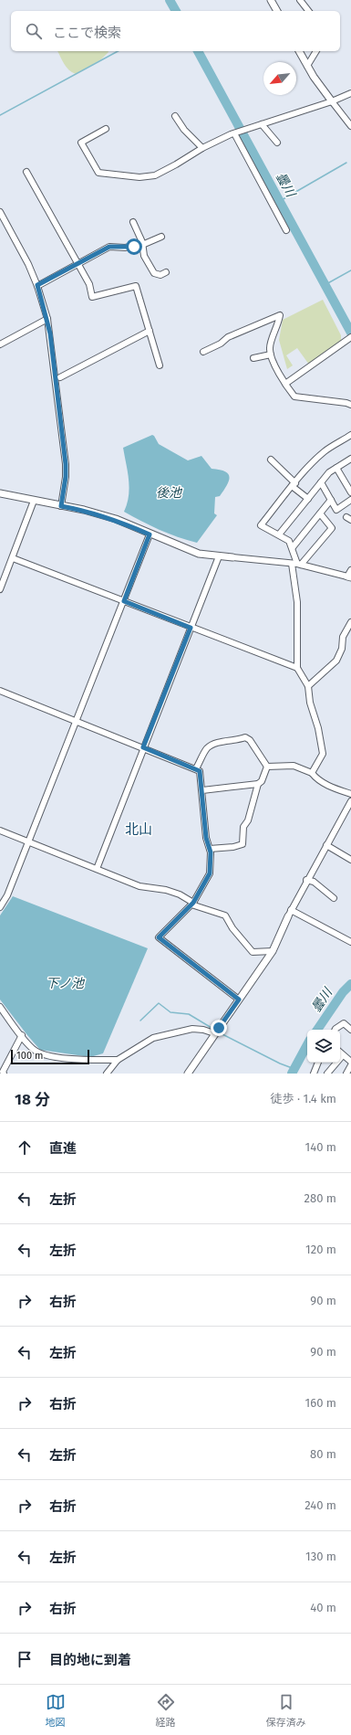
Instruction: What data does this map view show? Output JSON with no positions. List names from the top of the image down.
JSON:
{
  "districts": ["北山"],
  "water": ["曇川", "後池", "下ノ池"],
  "scale_bar": "100 m",
  "north": "bottom left",
  "page": {
    "search": "ここで検索",
    "scale": "100 m",
    "heading": ["18 分", "徒歩 · 1.4 km"],
    "list": [
      ["直進", "140 m"],
      ["左折", "280 m"],
      ["左折", "120 m"],
      ["右折", "90 m"],
      ["左折", "90 m"],
      ["右折", "160 m"],
      ["左折", "80 m"],
      ["右折", "240 m"],
      ["左折", "130 m"],
      ["右折", "40 m"],
      "目的地に到着"
    ],
    "nav": ["地図", "経路", "保存済み"]
  }
}
